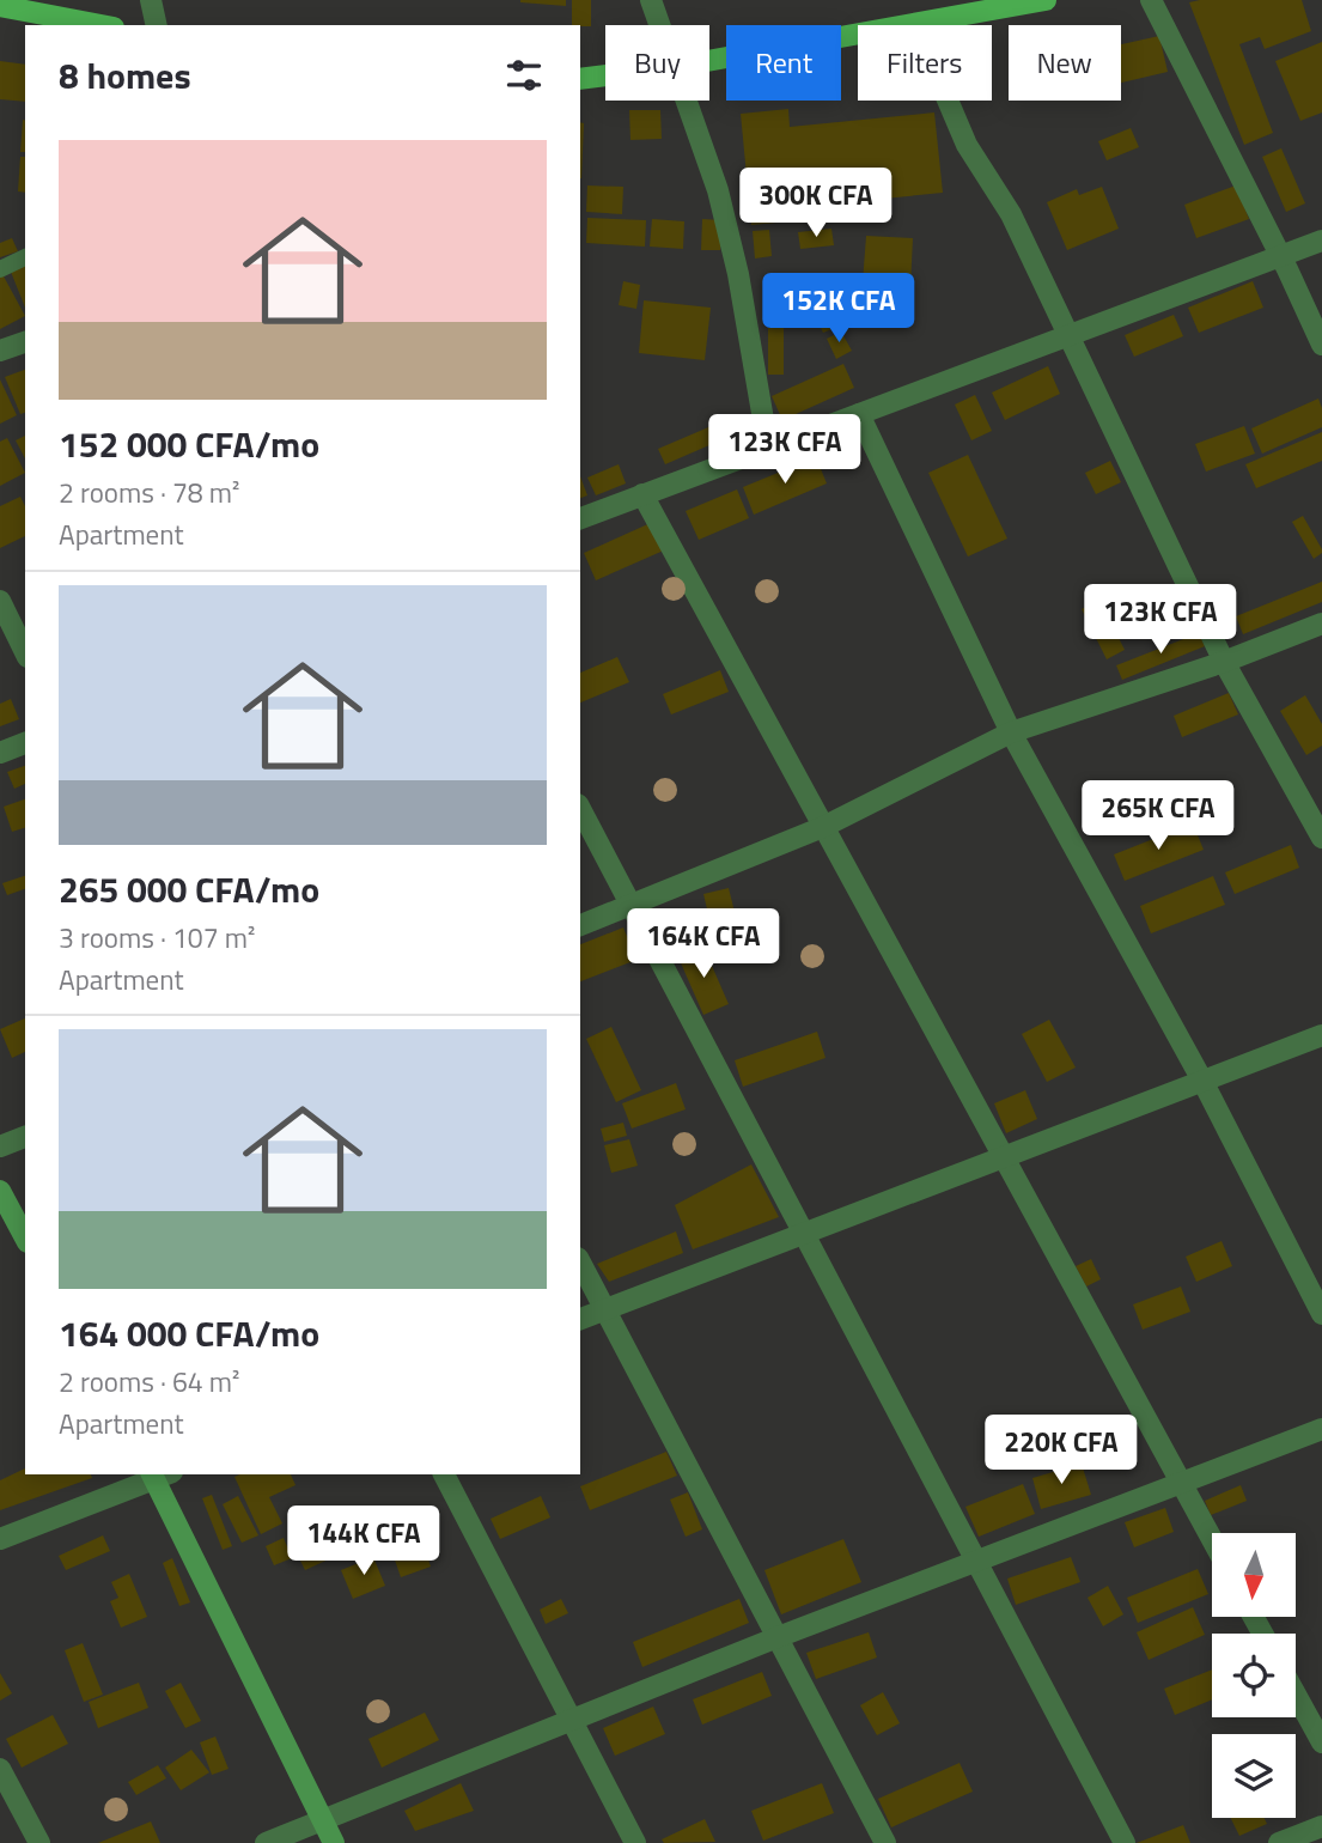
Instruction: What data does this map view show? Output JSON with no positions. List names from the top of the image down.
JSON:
{
  "north": "bottom",
  "page": {
    "chip": [
      "Buy",
      "Rent",
      "Filters",
      "New"
    ],
    "heading": "8 homes",
    "list": [
      {
        "name": "152 000 CFA/mo",
        "note": "2 rooms · 78 m² · Apartment"
      },
      {
        "name": "265 000 CFA/mo",
        "note": "3 rooms · 107 m² · Apartment"
      },
      {
        "name": "164 000 CFA/mo",
        "note": "2 rooms · 64 m² · Apartment"
      }
    ],
    "price": [
      "300K CFA",
      "152K CFA",
      "123K CFA",
      "123K CFA",
      "265K CFA",
      "164K CFA",
      "220K CFA",
      "144K CFA"
    ]
  }
}
